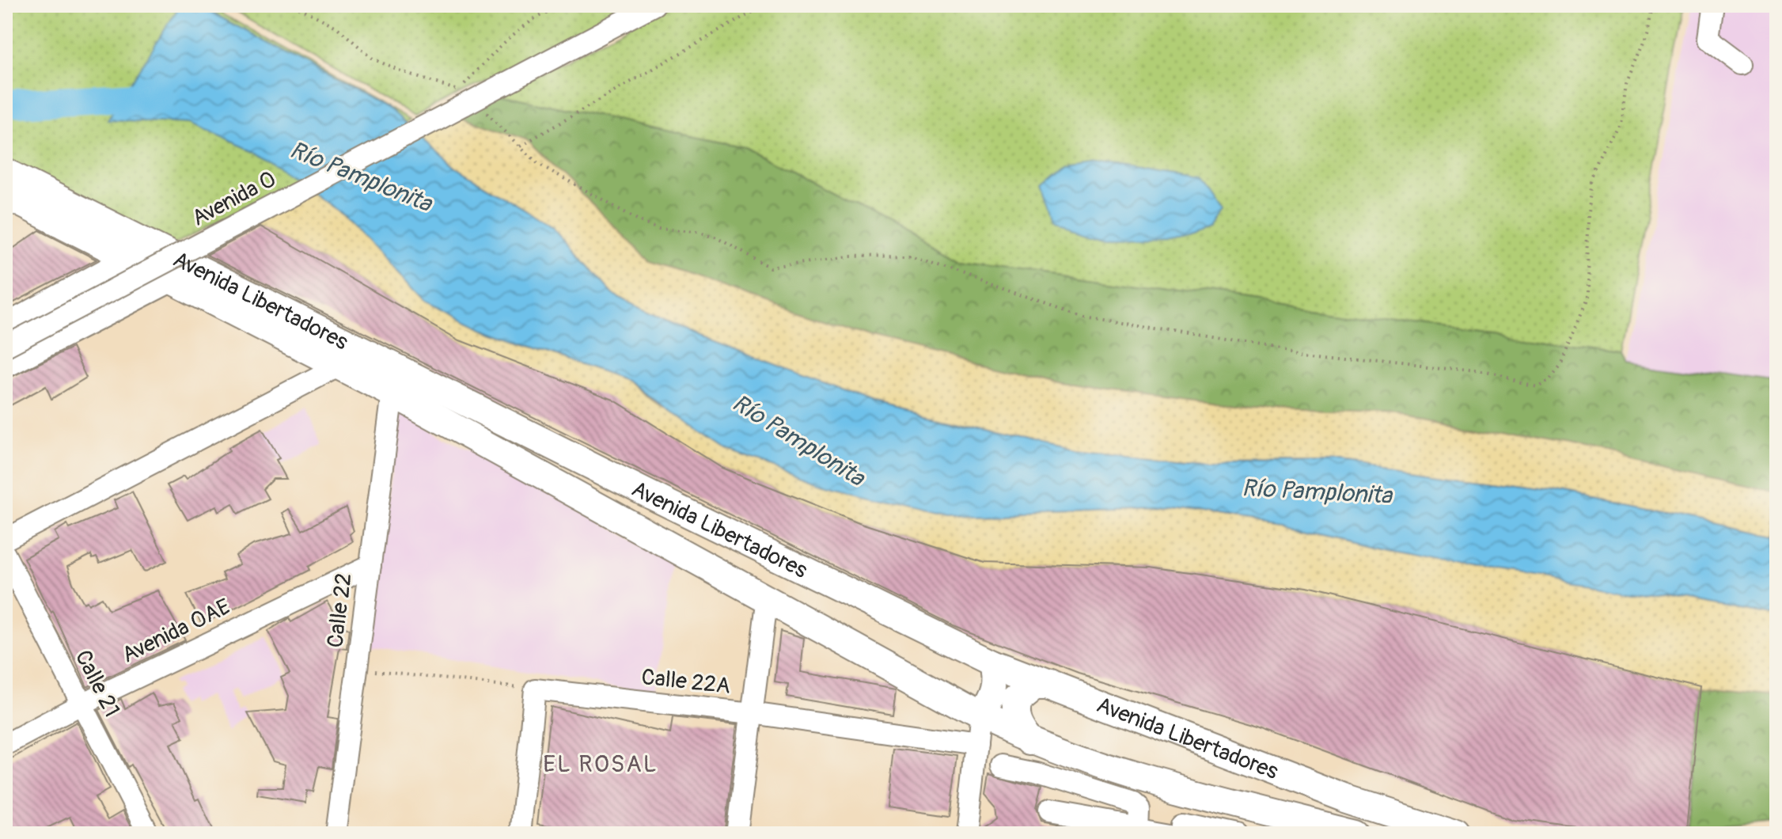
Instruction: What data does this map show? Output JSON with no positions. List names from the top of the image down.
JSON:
{
  "streets": {
    "main road": ["Avenida Libertadores"],
    "street": [
      "Avenida 0",
      "Calle 22",
      "Avenida 0AE",
      "Calle 22A",
      "Calle 21"
    ]
  },
  "crossings": [
    ["Avenida Libertadores", "Calle 22"],
    ["Calle 22", "Avenida 0AE"],
    ["Avenida 0AE", "Calle 21"]
  ],
  "districts": ["EL ROSAL"],
  "water": ["Río Pamplonita"]
}
